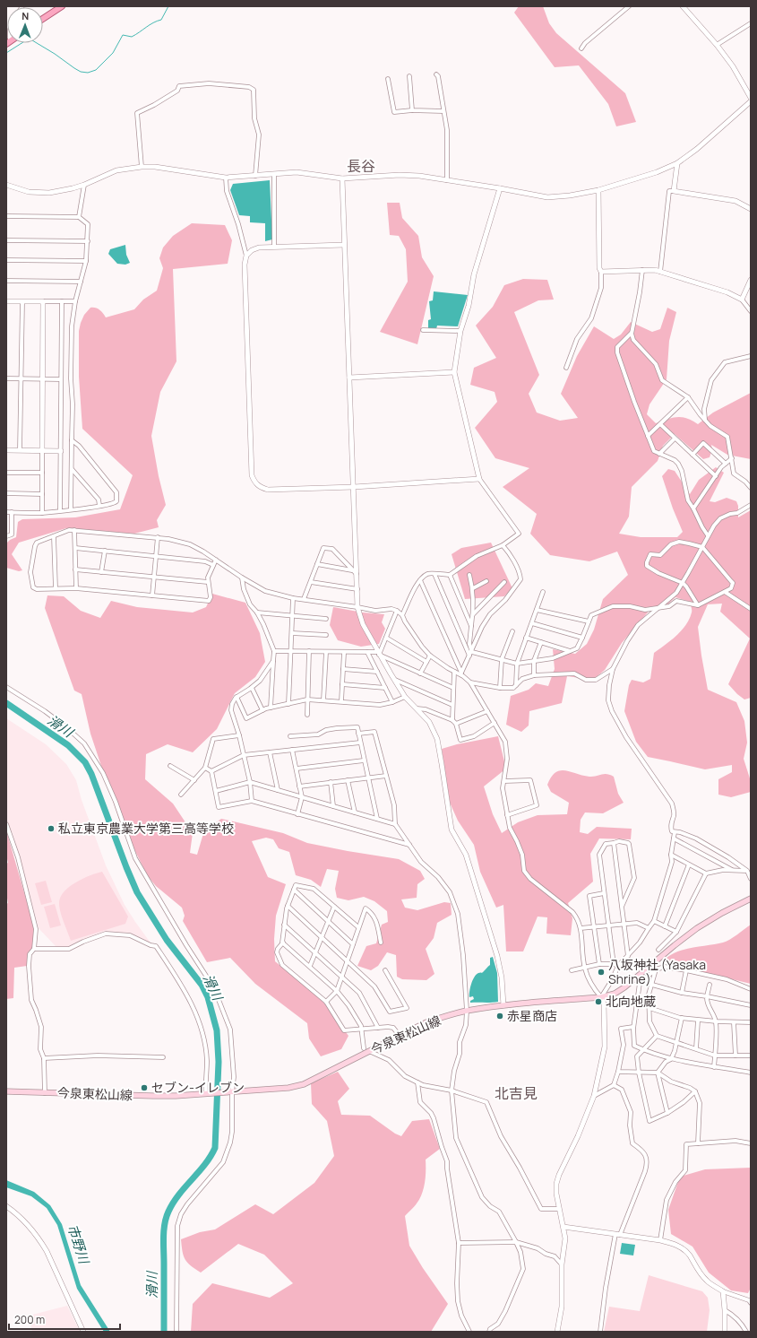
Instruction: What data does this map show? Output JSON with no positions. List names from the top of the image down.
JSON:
{
  "streets": {
    "main road": ["今泉東松山線"]
  },
  "districts": ["長谷", "北吉見"],
  "water": ["滑川", "市野川"],
  "places": [
    "私立東京農業大学第三高等学校",
    "八坂神社 (Yasaka Shrine)",
    "北向地蔵",
    "赤星商店",
    "セブン-イレブン"
  ],
  "scale_bar": "200 m",
  "north": "top"
}
